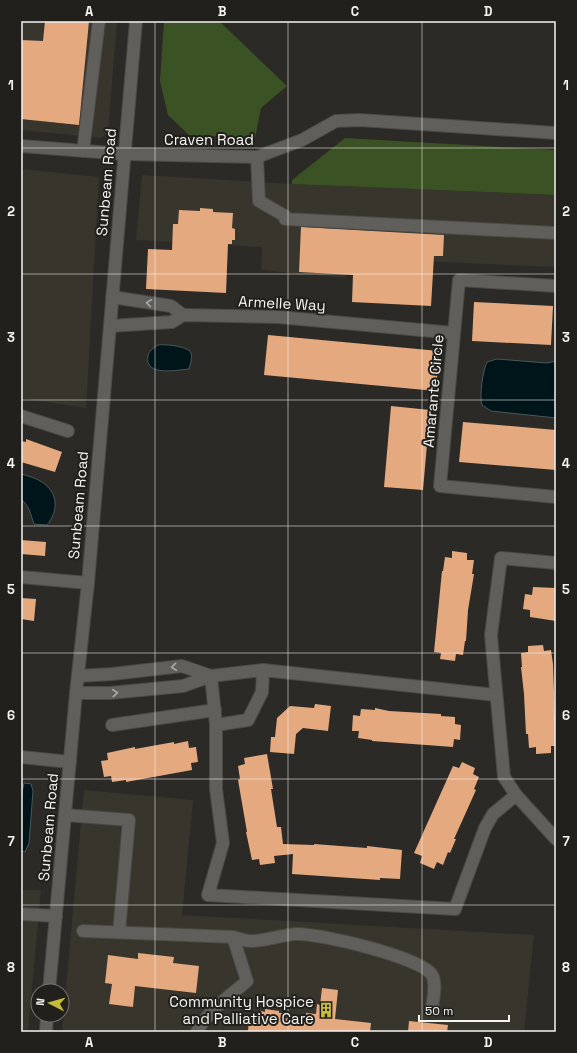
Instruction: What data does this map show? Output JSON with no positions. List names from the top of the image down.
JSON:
{
  "streets": {
    "street": [
      "Craven Road",
      "Sunbeam Road",
      "Armelle Way",
      "Amarante Circle"
    ]
  },
  "crossings": [
    ["Craven Road", "Sunbeam Road"],
    ["Sunbeam Road", "Armelle Way"],
    ["Armelle Way", "Amarante Circle"]
  ],
  "places": {
    "building": ["Community Hospice and Palliative Care"]
  },
  "scale_bar": "50 m",
  "north": "left",
  "grid": {
    "columns": [
      "A",
      "B",
      "C",
      "D"
    ],
    "rows": [
      "1",
      "2",
      "3",
      "4",
      "5",
      "6",
      "7",
      "8"
    ]
  }
}
